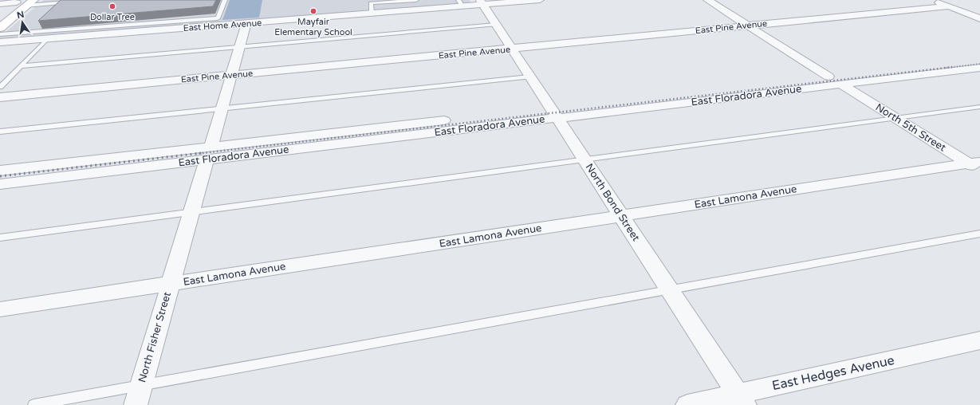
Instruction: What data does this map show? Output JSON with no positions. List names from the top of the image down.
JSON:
{
  "streets": {
    "street": [
      "East Home Avenue",
      "East Pine Avenue",
      "East Floradora Avenue",
      "North 5th Street",
      "East Lamona Avenue",
      "North Bond Street",
      "North Fisher Street",
      "East Hedges Avenue"
    ]
  },
  "crossings": [
    ["East Home Avenue", "North Bond Street"],
    ["East Home Avenue", "North Fisher Street"],
    ["East Pine Avenue", "North Bond Street"],
    ["East Pine Avenue", "North Fisher Street"],
    ["East Floradora Avenue", "North 5th Street"],
    ["East Floradora Avenue", "North Bond Street"],
    ["East Floradora Avenue", "North Fisher Street"],
    ["North 5th Street", "East Lamona Avenue"],
    ["East Lamona Avenue", "North Bond Street"],
    ["East Lamona Avenue", "North Fisher Street"],
    ["North Bond Street", "East Hedges Avenue"]
  ],
  "places": ["Dollar Tree", "Mayfair Elementary School"],
  "north": "top"
}
